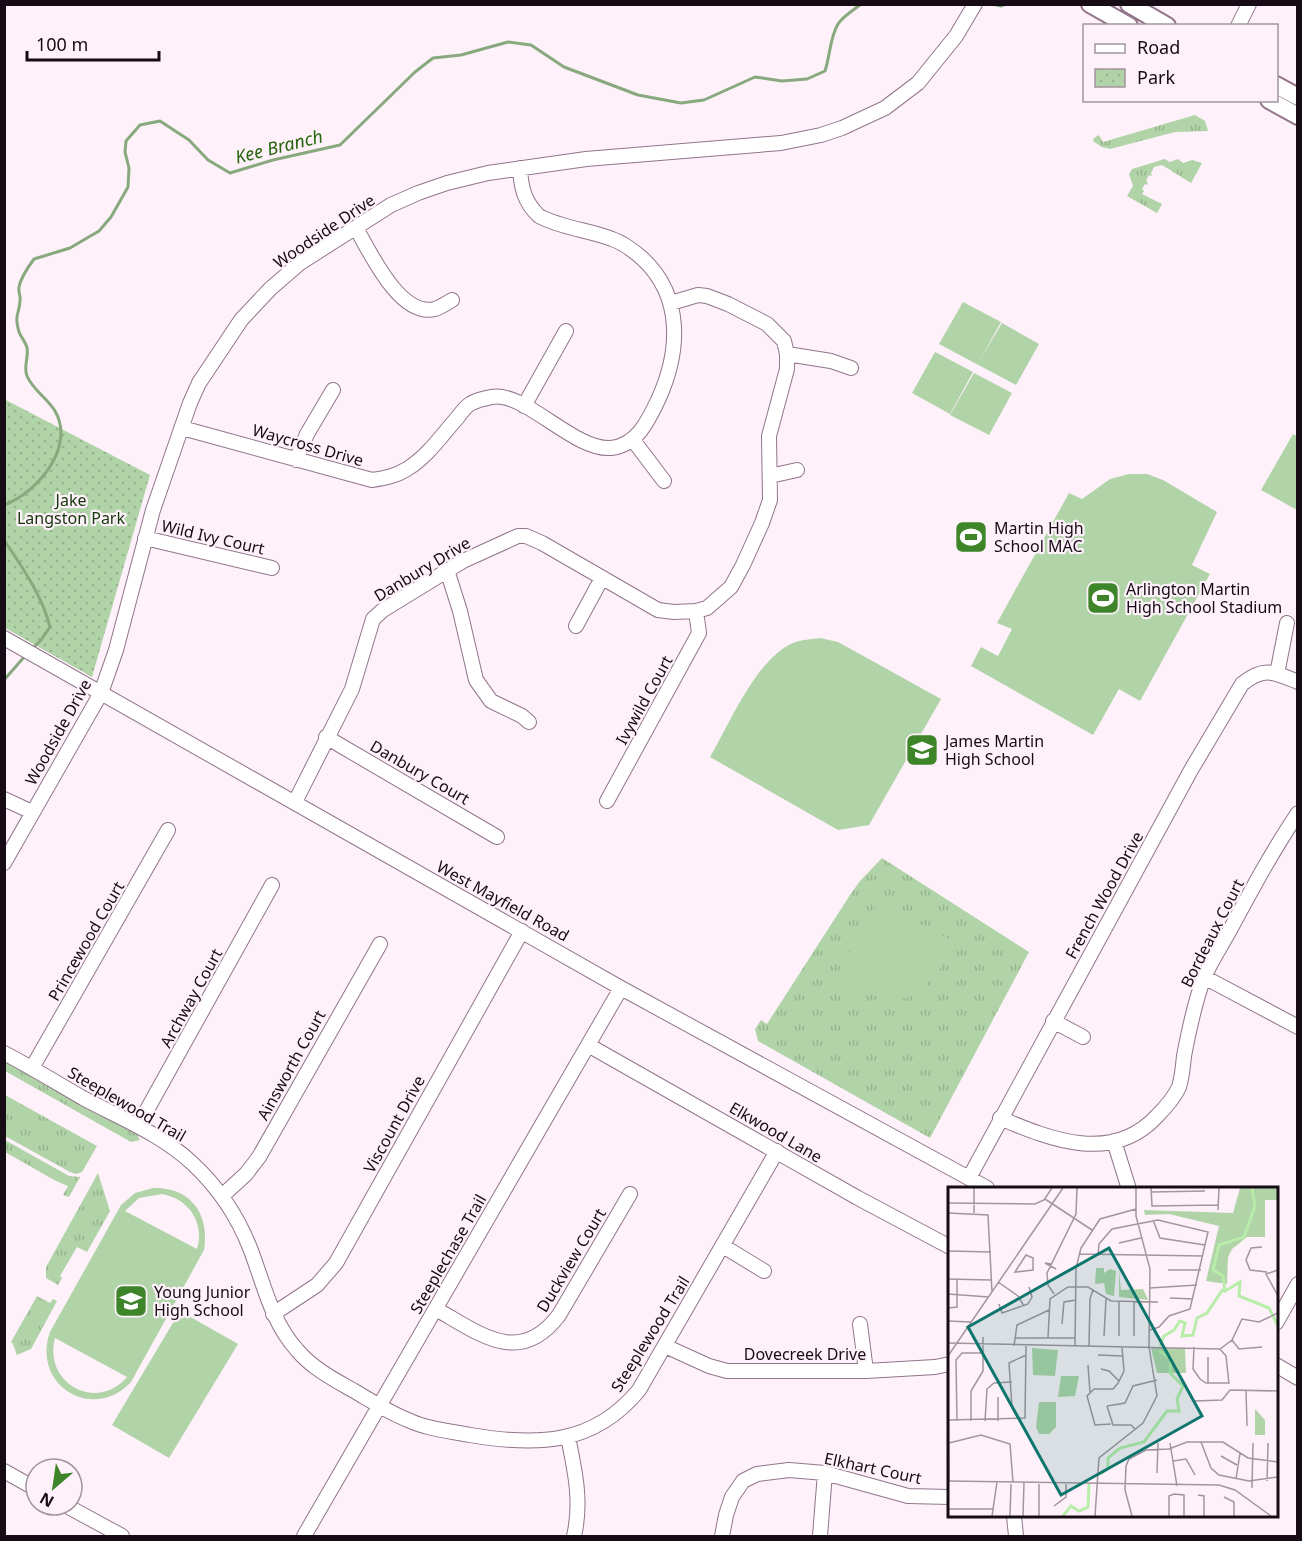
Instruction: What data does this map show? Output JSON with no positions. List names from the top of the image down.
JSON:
{
  "streets": {
    "street": [
      "Woodside Drive",
      "Waycross Drive",
      "Wild Ivy Court",
      "Danbury Drive",
      "Ivywild Court",
      "Danbury Court",
      "French Wood Drive",
      "West Mayfield Road",
      "Bordeaux Court",
      "Princewood Court",
      "Archway Court",
      "Ainsworth Court",
      "Steeplewood Trail",
      "Viscount Drive",
      "Elkwood Lane",
      "Steeplechase Trail",
      "Duckview Court",
      "Dovecreek Drive",
      "Elkhart Court"
    ]
  },
  "crossings": [
    ["Woodside Drive", "Waycross Drive"],
    ["Woodside Drive", "Wild Ivy Court"],
    ["Woodside Drive", "West Mayfield Road"],
    ["Danbury Drive", "Ivywild Court"],
    ["Danbury Drive", "Danbury Court"],
    ["Danbury Drive", "West Mayfield Road"],
    ["French Wood Drive", "West Mayfield Road"],
    ["French Wood Drive", "Bordeaux Court"],
    ["West Mayfield Road", "Viscount Drive"],
    ["West Mayfield Road", "Steeplechase Trail"],
    ["Princewood Court", "Steeplewood Trail"],
    ["Archway Court", "Steeplewood Trail"],
    ["Ainsworth Court", "Steeplewood Trail"],
    ["Steeplewood Trail", "Viscount Drive"],
    ["Steeplewood Trail", "Elkwood Lane"],
    ["Steeplewood Trail", "Steeplechase Trail"],
    ["Steeplewood Trail", "Dovecreek Drive"],
    ["Elkwood Lane", "Steeplechase Trail"],
    ["Steeplechase Trail", "Duckview Court"]
  ],
  "water": ["Kee Branch"],
  "parks": ["Jake Langston Park"],
  "places": {
    "sports": ["Martin High School MAC", "Arlington Martin High School Stadium"],
    "school or university": ["James Martin High School", "Young Junior High School"]
  },
  "legend": ["Road", "Park"],
  "scale_bar": "100 m",
  "north": "bottom left"
}
